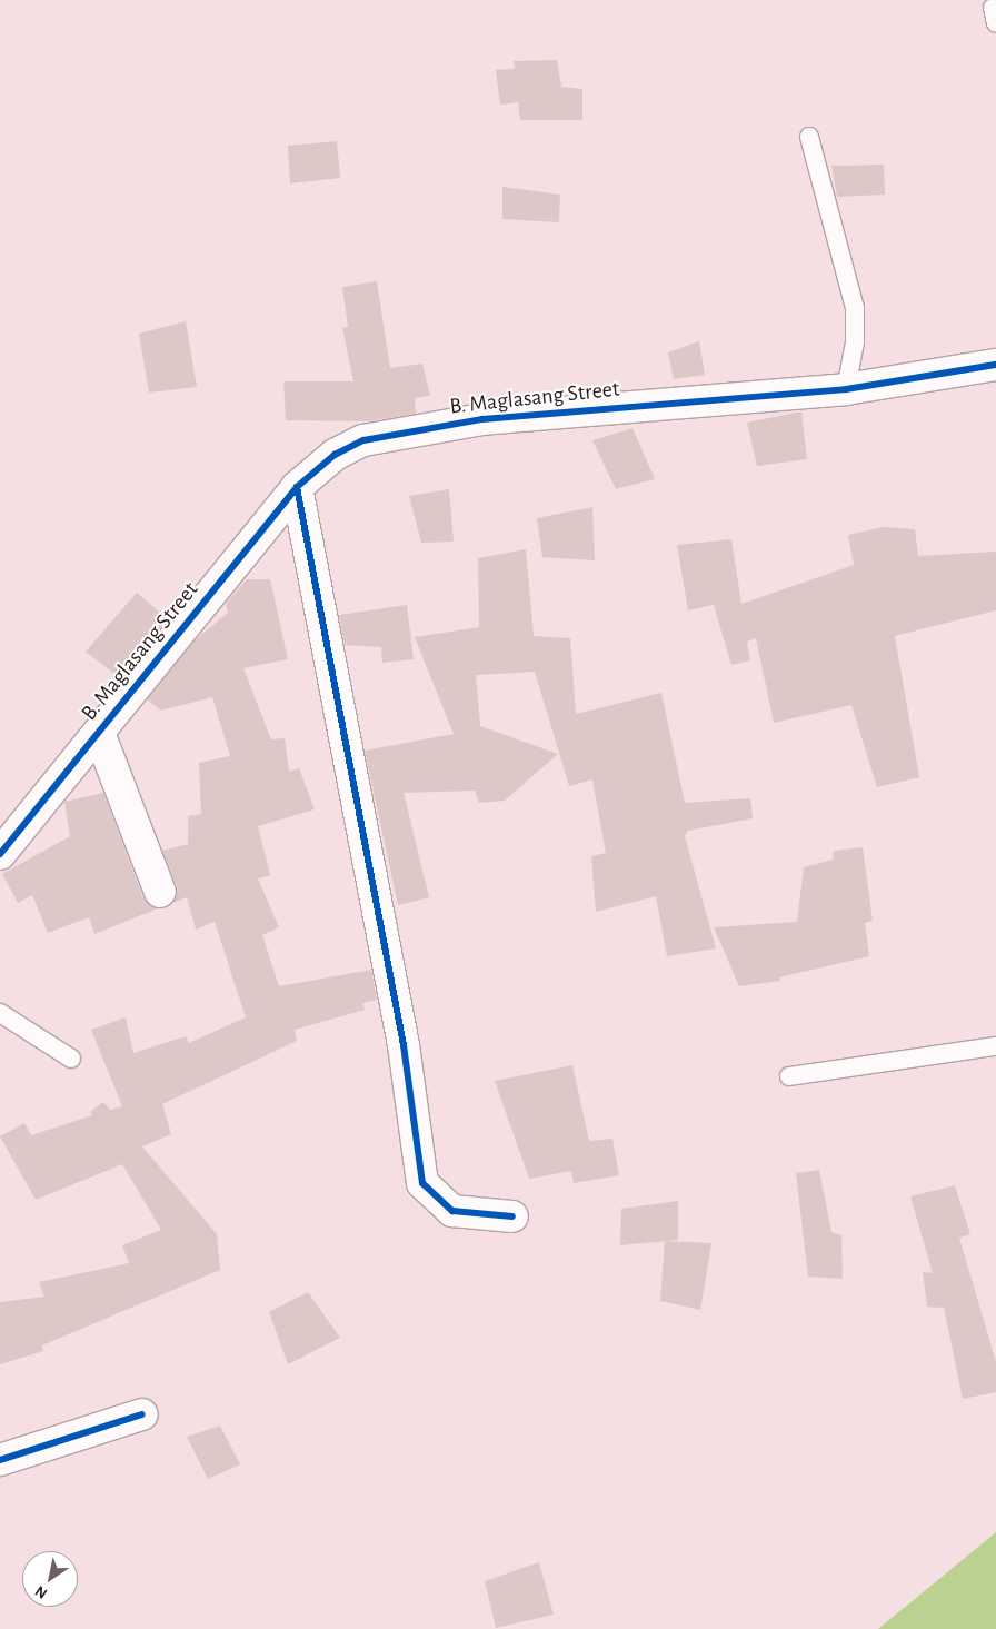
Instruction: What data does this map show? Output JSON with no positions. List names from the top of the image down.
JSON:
{
  "streets": {
    "street": ["B. Maglasang Street"]
  },
  "north": "bottom left"
}
